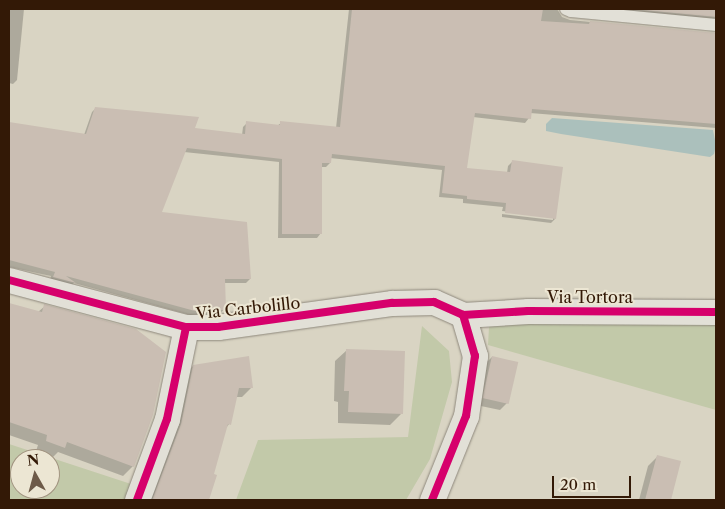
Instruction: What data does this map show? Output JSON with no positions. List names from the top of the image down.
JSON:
{
  "streets": {
    "street": ["Via Tortora", "Via Carbolillo"]
  },
  "crossings": [
    ["Via Tortora", "Via Carbolillo"]
  ],
  "scale_bar": "20 m",
  "north": "top"
}
